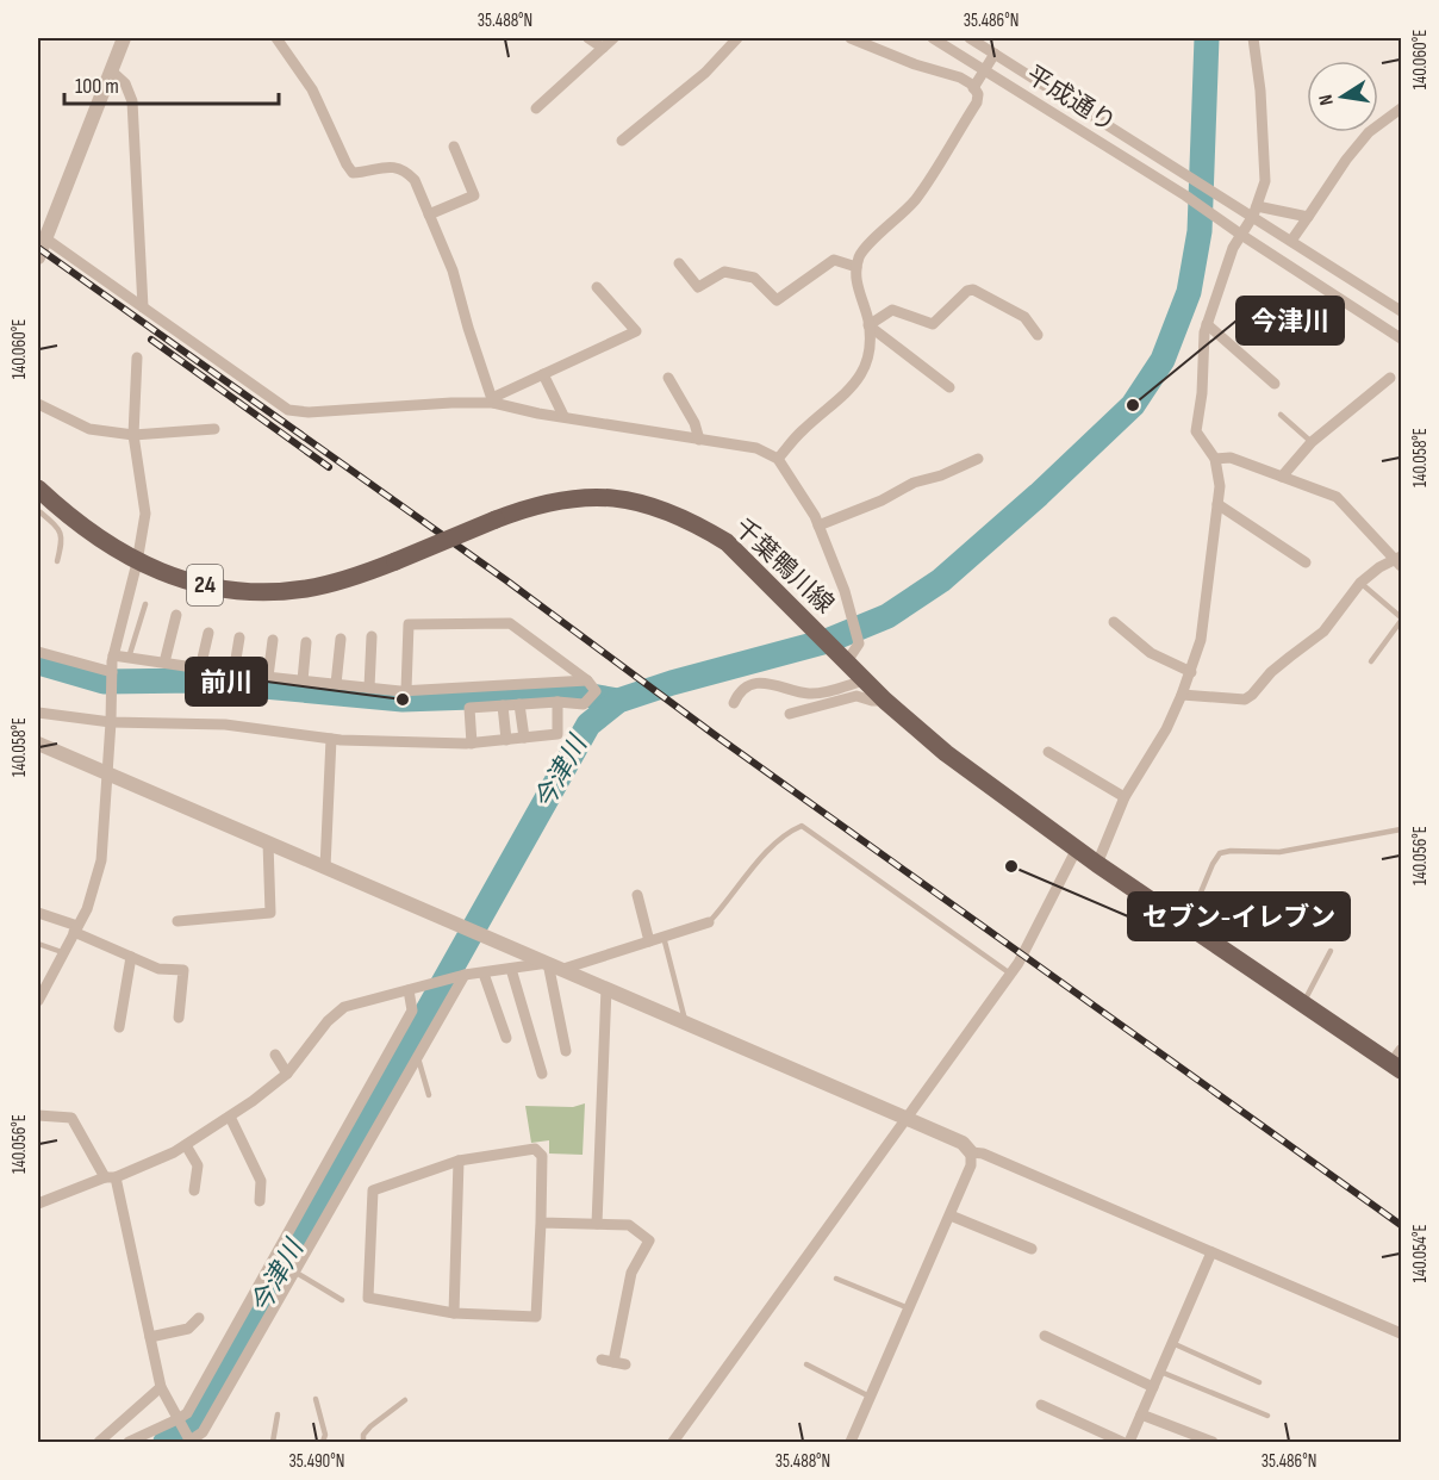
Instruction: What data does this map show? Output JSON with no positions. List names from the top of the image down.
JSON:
{
  "streets": {
    "main road": ["千葉鴨川線", "24"],
    "street": ["平成通り"]
  },
  "water": ["今津川"],
  "places": ["今津川", "前川", "セブン-イレブン"],
  "scale_bar": "100 m",
  "north": "left",
  "coordinates": [
    "35.488°N",
    "35.486°N",
    "140.060°E",
    "140.058°E",
    "140.056°E",
    "140.054°E",
    "35.490°N"
  ]
}
